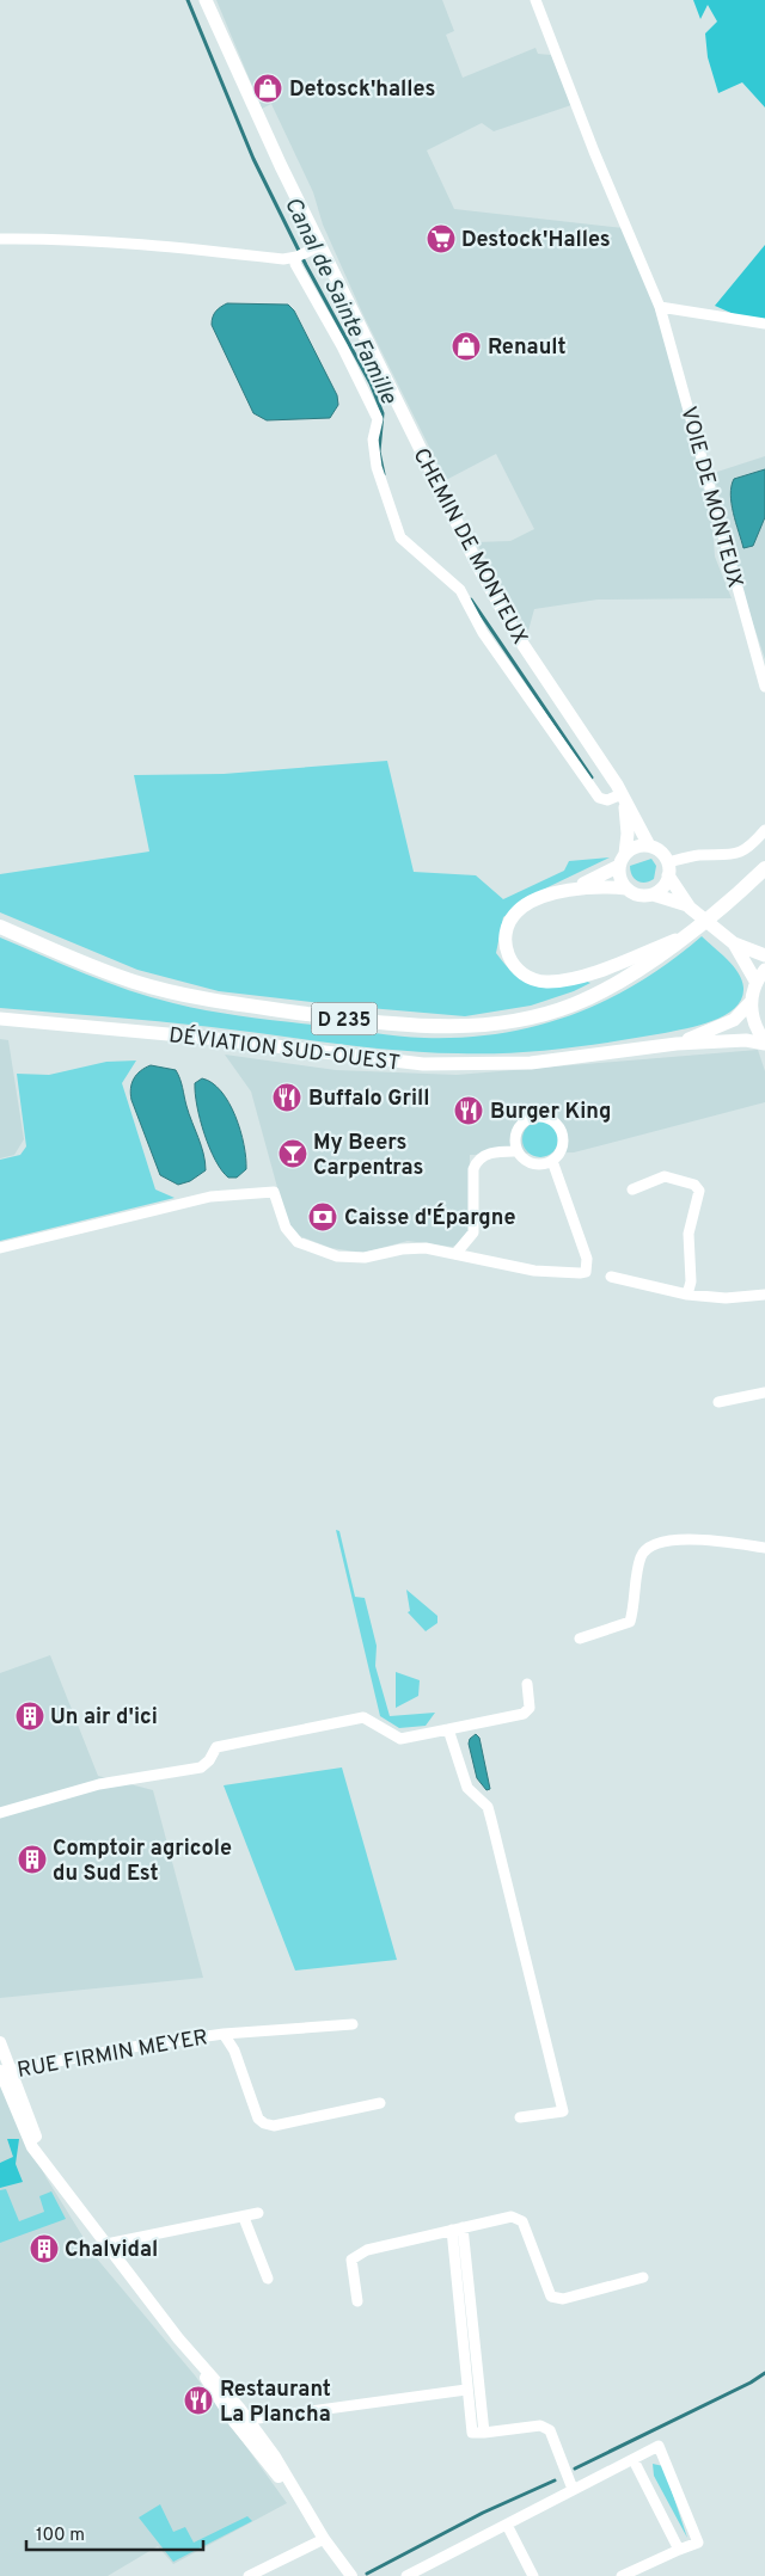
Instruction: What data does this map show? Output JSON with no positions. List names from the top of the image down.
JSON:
{
  "streets": {
    "main road": ["CHEMIN DE MONTEUX", "D 235", "DÉVIATION SUD-OUEST"],
    "street": ["VOIE DE MONTEUX", "RUE FIRMIN MEYER"]
  },
  "water": ["Canal de Sainte Famille"],
  "places": {
    "shop": ["Detosck'halles", "Renault"],
    "supermarket": ["Destock'Halles"],
    "restaurant": ["Buffalo Grill", "Burger King", "Restaurant La Plancha"],
    "bar": ["My Beers Carpentras"],
    "bank": ["Caisse d'Épargne"],
    "building": ["Un air d'ici", "Comptoir agricole du Sud Est", "Chalvidal"]
  },
  "scale_bar": "100 m"
}
